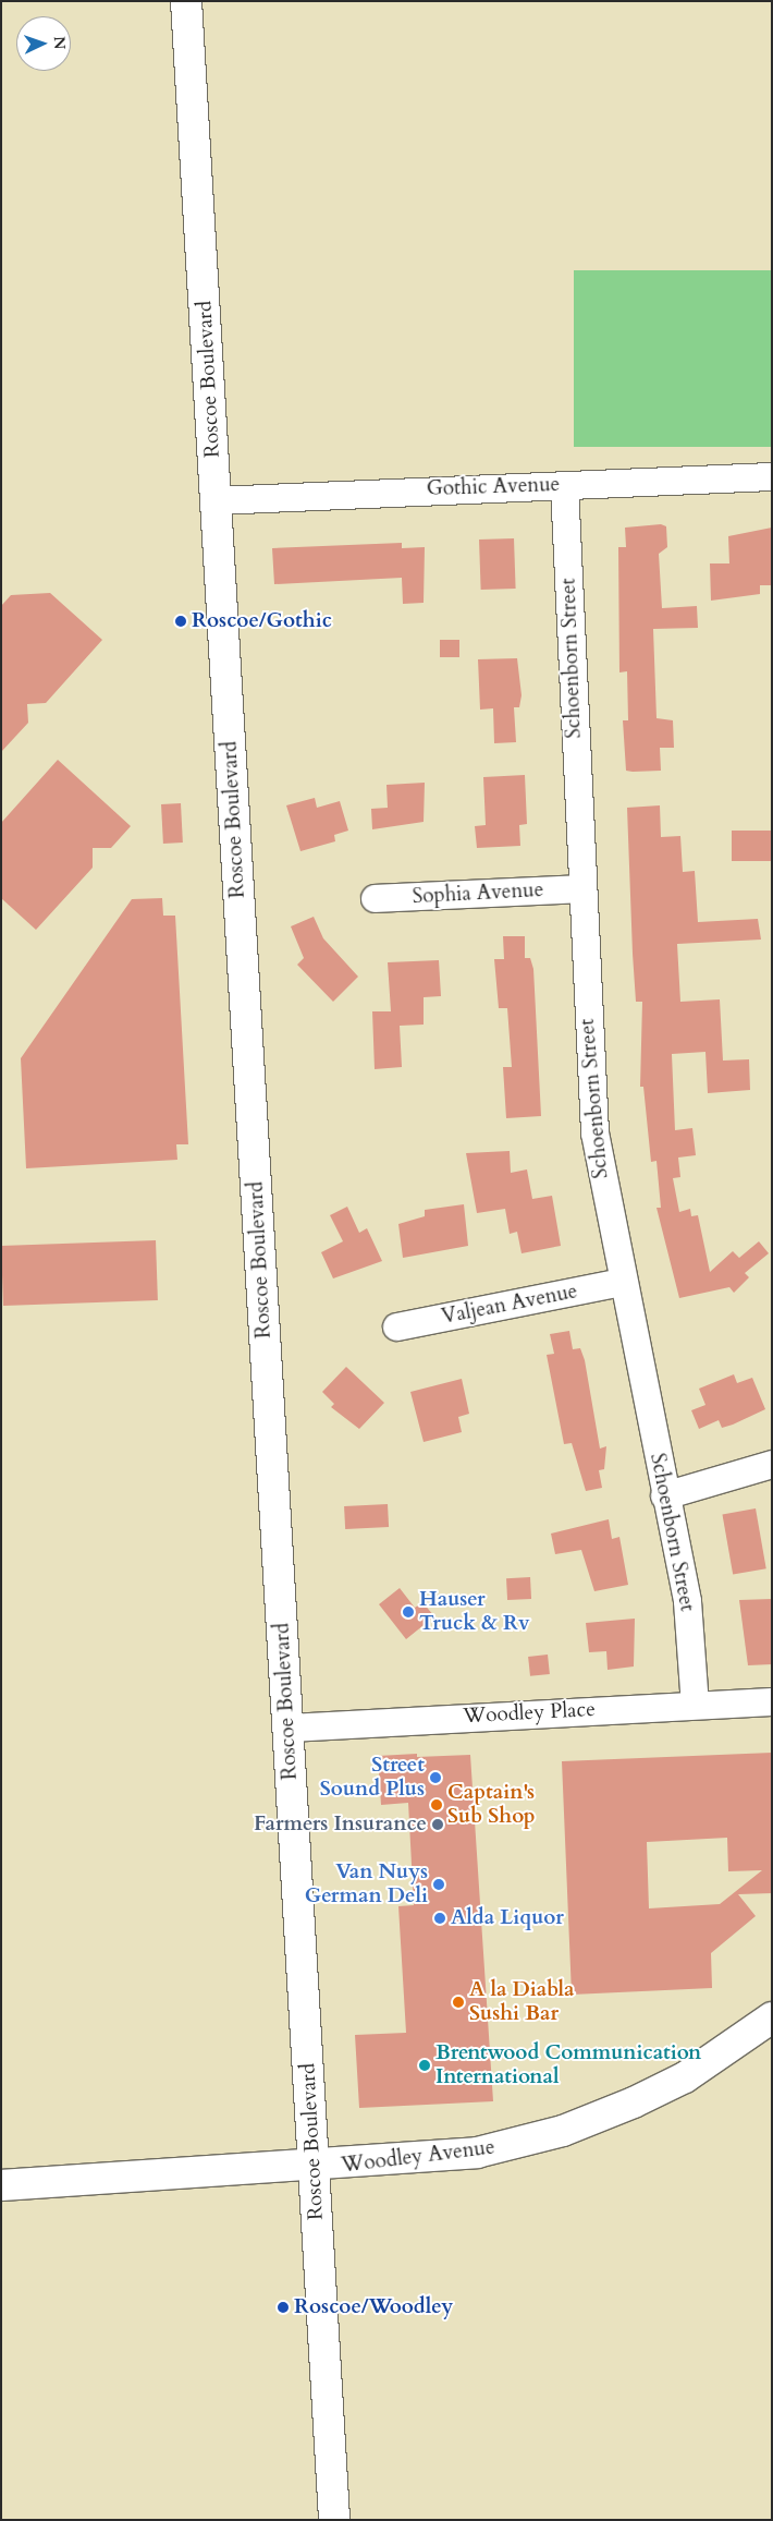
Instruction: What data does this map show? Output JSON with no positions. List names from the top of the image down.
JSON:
{
  "streets": {
    "main road": ["Roscoe Boulevard", "Woodley Avenue"],
    "street": [
      "Gothic Avenue",
      "Schoenborn Street",
      "Sophia Avenue",
      "Valjean Avenue",
      "Woodley Place"
    ]
  },
  "crossings": [
    ["Roscoe Boulevard", "Gothic Avenue"],
    ["Roscoe Boulevard", "Woodley Place"],
    ["Roscoe Boulevard", "Woodley Avenue"],
    ["Gothic Avenue", "Schoenborn Street"],
    ["Schoenborn Street", "Sophia Avenue"],
    ["Schoenborn Street", "Valjean Avenue"],
    ["Schoenborn Street", "Woodley Place"]
  ],
  "places": [
    "Roscoe/Gothic",
    "Hauser Truck & Rv",
    "Street Sound Plus",
    "Captain's Sub Shop",
    "Farmers Insurance",
    "Van Nuys German Deli",
    "Alda Liquor",
    "A la Diabla Sushi Bar",
    "Brentwood Communication International",
    "Roscoe/Woodley"
  ],
  "north": "right"
}
